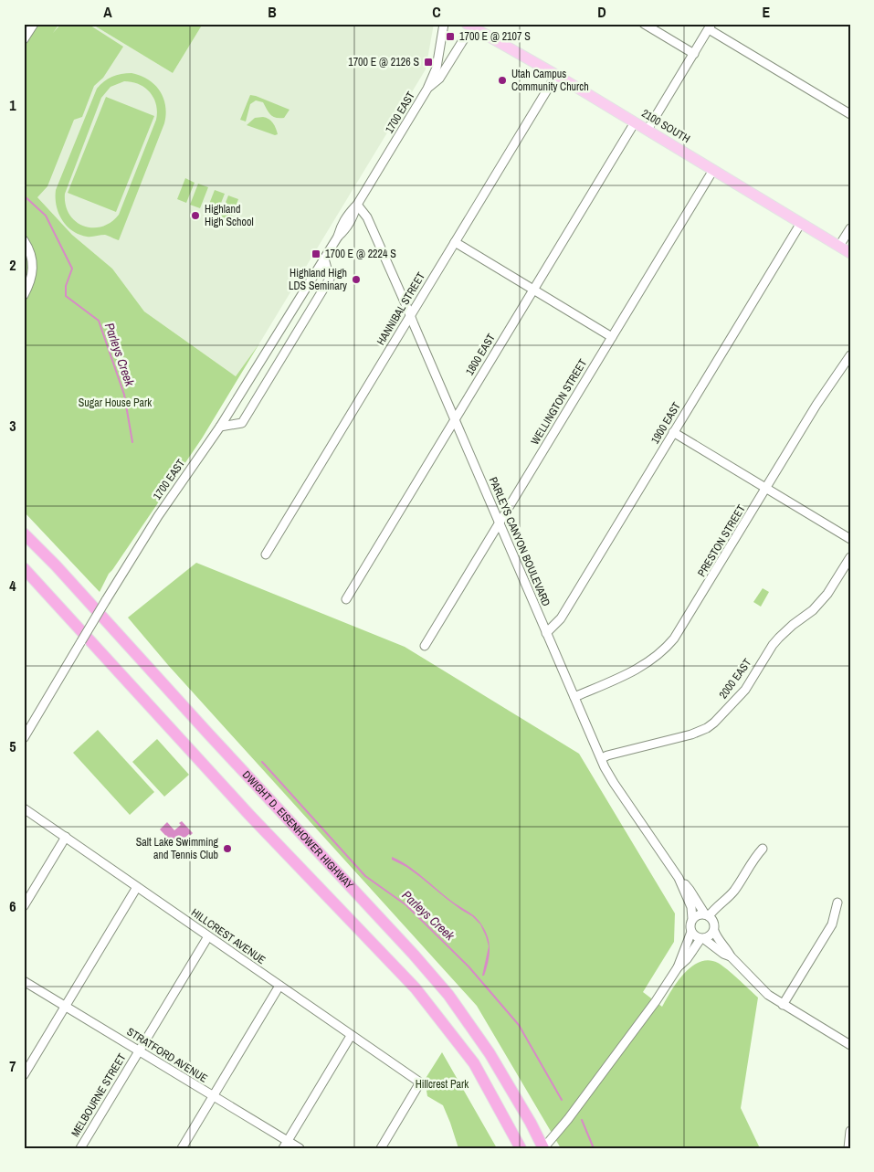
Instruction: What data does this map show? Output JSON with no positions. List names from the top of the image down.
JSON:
{
  "streets": {
    "highway": ["DWIGHT D. EISENHOWER HIGHWAY"],
    "main road": ["2100 SOUTH"],
    "street": [
      "1700 EAST",
      "HANNIBAL STREET",
      "1800 EAST",
      "WELLINGTON STREET",
      "1900 EAST",
      "PRESTON STREET",
      "PARLEYS CANYON BOULEVARD",
      "2000 EAST",
      "HILLCREST AVENUE",
      "STRATFORD AVENUE",
      "MELBOURNE STREET"
    ]
  },
  "crossings": [
    ["1700 EAST", "PARLEYS CANYON BOULEVARD"],
    ["2100 SOUTH", "HANNIBAL STREET"],
    ["2100 SOUTH", "1800 EAST"],
    ["2100 SOUTH", "WELLINGTON STREET"],
    ["2100 SOUTH", "1900 EAST"],
    ["HANNIBAL STREET", "PARLEYS CANYON BOULEVARD"],
    ["1800 EAST", "PARLEYS CANYON BOULEVARD"],
    ["WELLINGTON STREET", "PARLEYS CANYON BOULEVARD"],
    ["1900 EAST", "PARLEYS CANYON BOULEVARD"],
    ["PRESTON STREET", "PARLEYS CANYON BOULEVARD"],
    ["PARLEYS CANYON BOULEVARD", "2000 EAST"],
    ["HILLCREST AVENUE", "MELBOURNE STREET"],
    ["STRATFORD AVENUE", "MELBOURNE STREET"]
  ],
  "water": ["Parleys Creek"],
  "parks": ["Sugar House Park", "Hillcrest Park"],
  "places": {
    "transit": ["1700 E @ 2107 S", "1700 E @ 2126 S", "1700 E @ 2224 S"],
    "other": [
      "Utah Campus Community Church",
      "Highland High School",
      "Highland High LDS Seminary",
      "Salt Lake Swimming and Tennis Club"
    ]
  },
  "grid": {
    "columns": [
      "A",
      "B",
      "C",
      "D",
      "E"
    ],
    "rows": [
      "1",
      "2",
      "3",
      "4",
      "5",
      "6",
      "7"
    ]
  }
}
